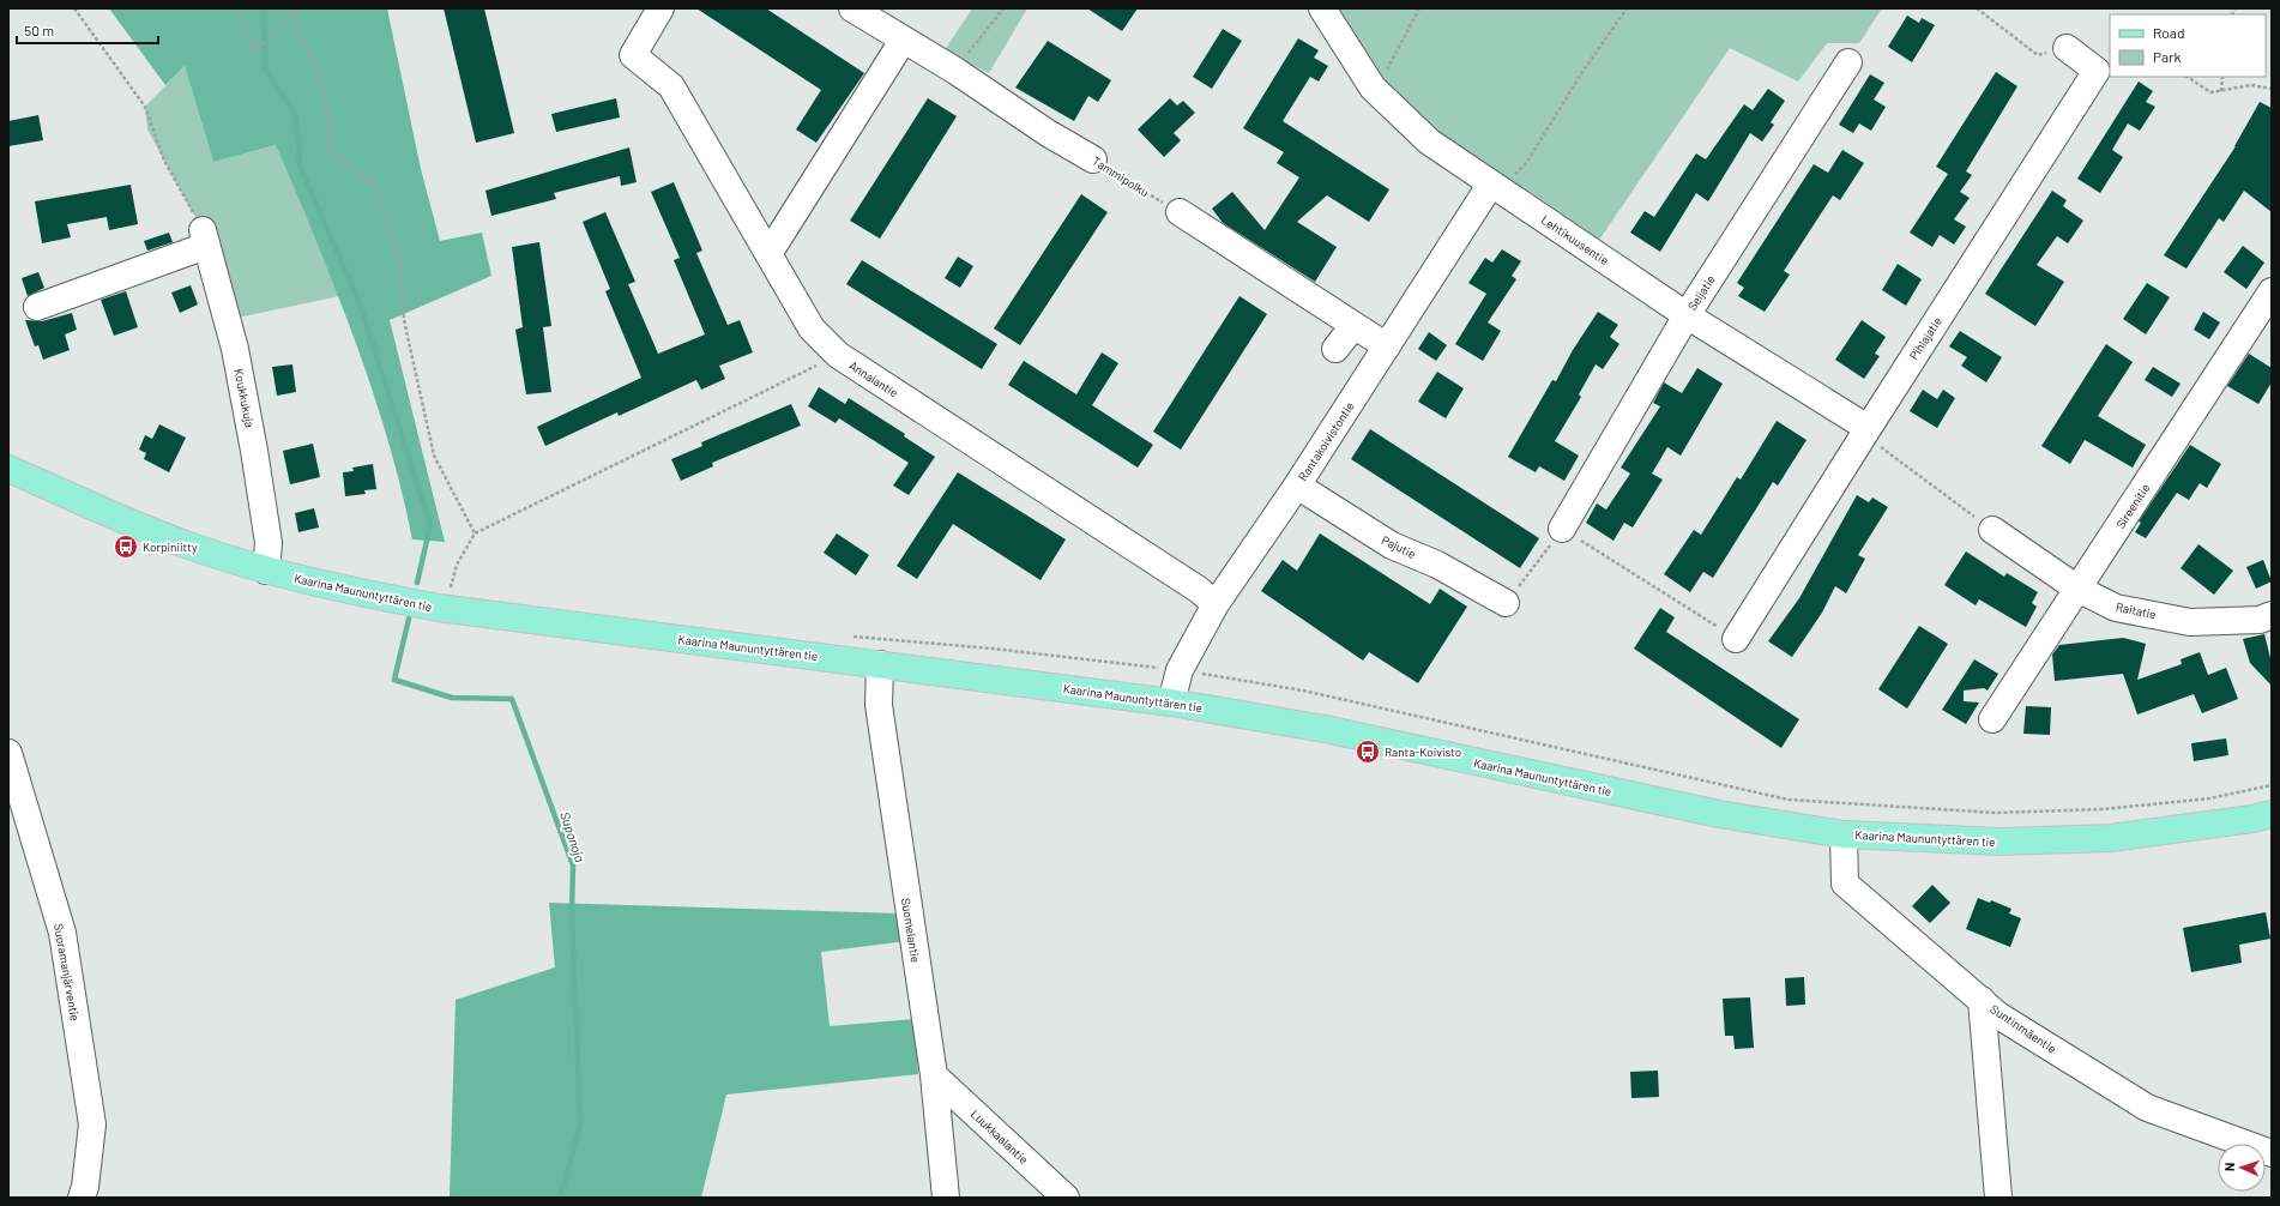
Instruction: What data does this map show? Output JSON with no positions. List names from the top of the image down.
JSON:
{
  "streets": {
    "main road": ["Kaarina Maununtyttären tie"],
    "street": [
      "Tammipolku",
      "Lehtikuusentie",
      "Seljatie",
      "Pihlajatie",
      "Annalantie",
      "Koukkukuja",
      "Rantakoivistontie",
      "Sireenitie",
      "Pajutie",
      "Raitatie",
      "Suomelantie",
      "Suoramanjärventie",
      "Suntinmäentie",
      "Luukkaalantie"
    ]
  },
  "crossings": [
    ["Lehtikuusentie", "Seljatie"],
    ["Lehtikuusentie", "Pihlajatie"],
    ["Lehtikuusentie", "Rantakoivistontie"],
    ["Annalantie", "Rantakoivistontie"],
    ["Koukkukuja", "Kaarina Maununtyttären tie"],
    ["Rantakoivistontie", "Pajutie"],
    ["Rantakoivistontie", "Kaarina Maununtyttären tie"],
    ["Sireenitie", "Raitatie"],
    ["Kaarina Maununtyttären tie", "Suomelantie"],
    ["Kaarina Maununtyttären tie", "Suntinmäentie"],
    ["Suomelantie", "Luukkaalantie"]
  ],
  "water": ["Supanoja"],
  "places": {
    "bus stop": ["Korpiniitty", "Ranta-Koivisto"]
  },
  "legend": ["Road", "Park"],
  "scale_bar": "50 m",
  "north": "left"
}
